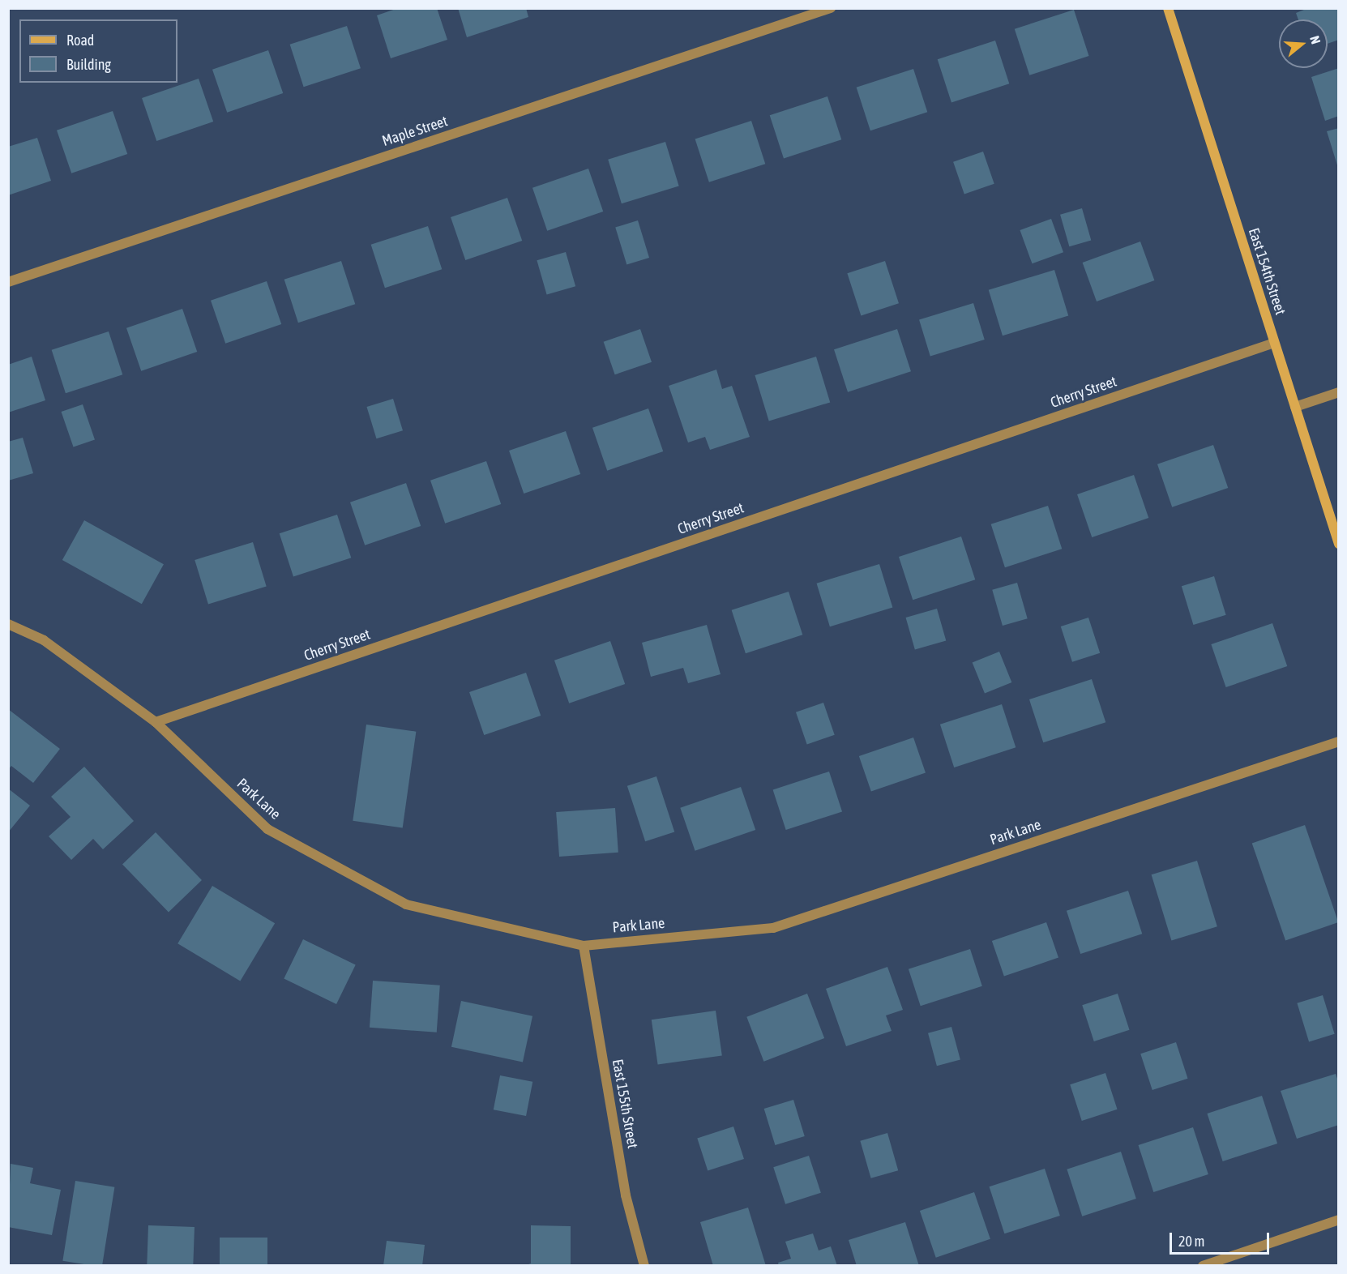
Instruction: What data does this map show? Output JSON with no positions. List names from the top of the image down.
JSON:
{
  "streets": {
    "street": [
      "Maple Street",
      "East 154th Street",
      "Cherry Street",
      "Park Lane",
      "East 155th Street"
    ]
  },
  "crossings": [
    ["East 154th Street", "Cherry Street"],
    ["Cherry Street", "Park Lane"],
    ["Park Lane", "East 155th Street"]
  ],
  "legend": ["Road", "Building"],
  "scale_bar": "20 m",
  "north": "right"
}
